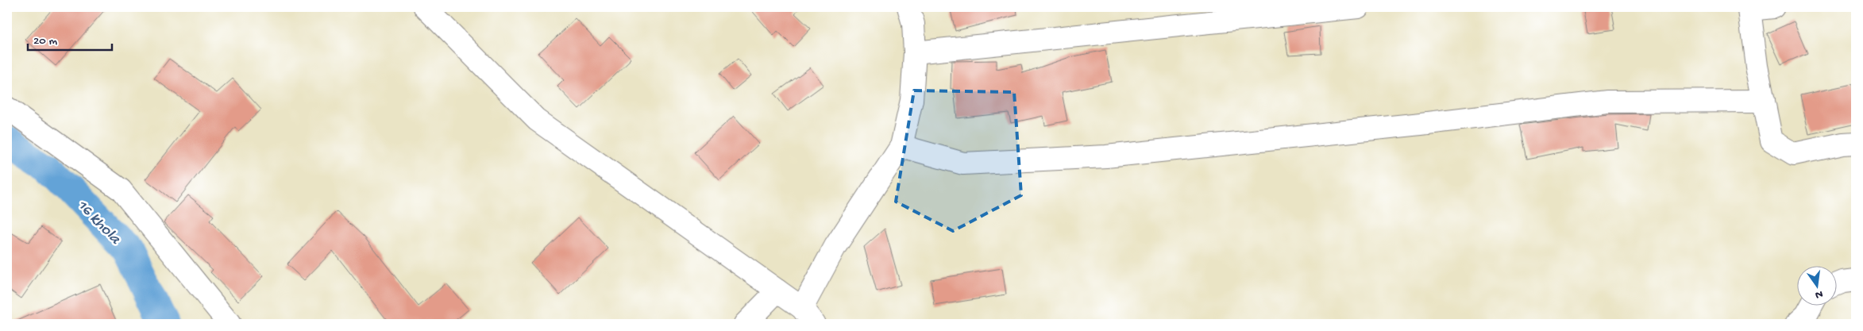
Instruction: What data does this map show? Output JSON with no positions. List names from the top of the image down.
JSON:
{
  "water": ["16 khola"],
  "scale_bar": "20 m",
  "north": "bottom"
}
